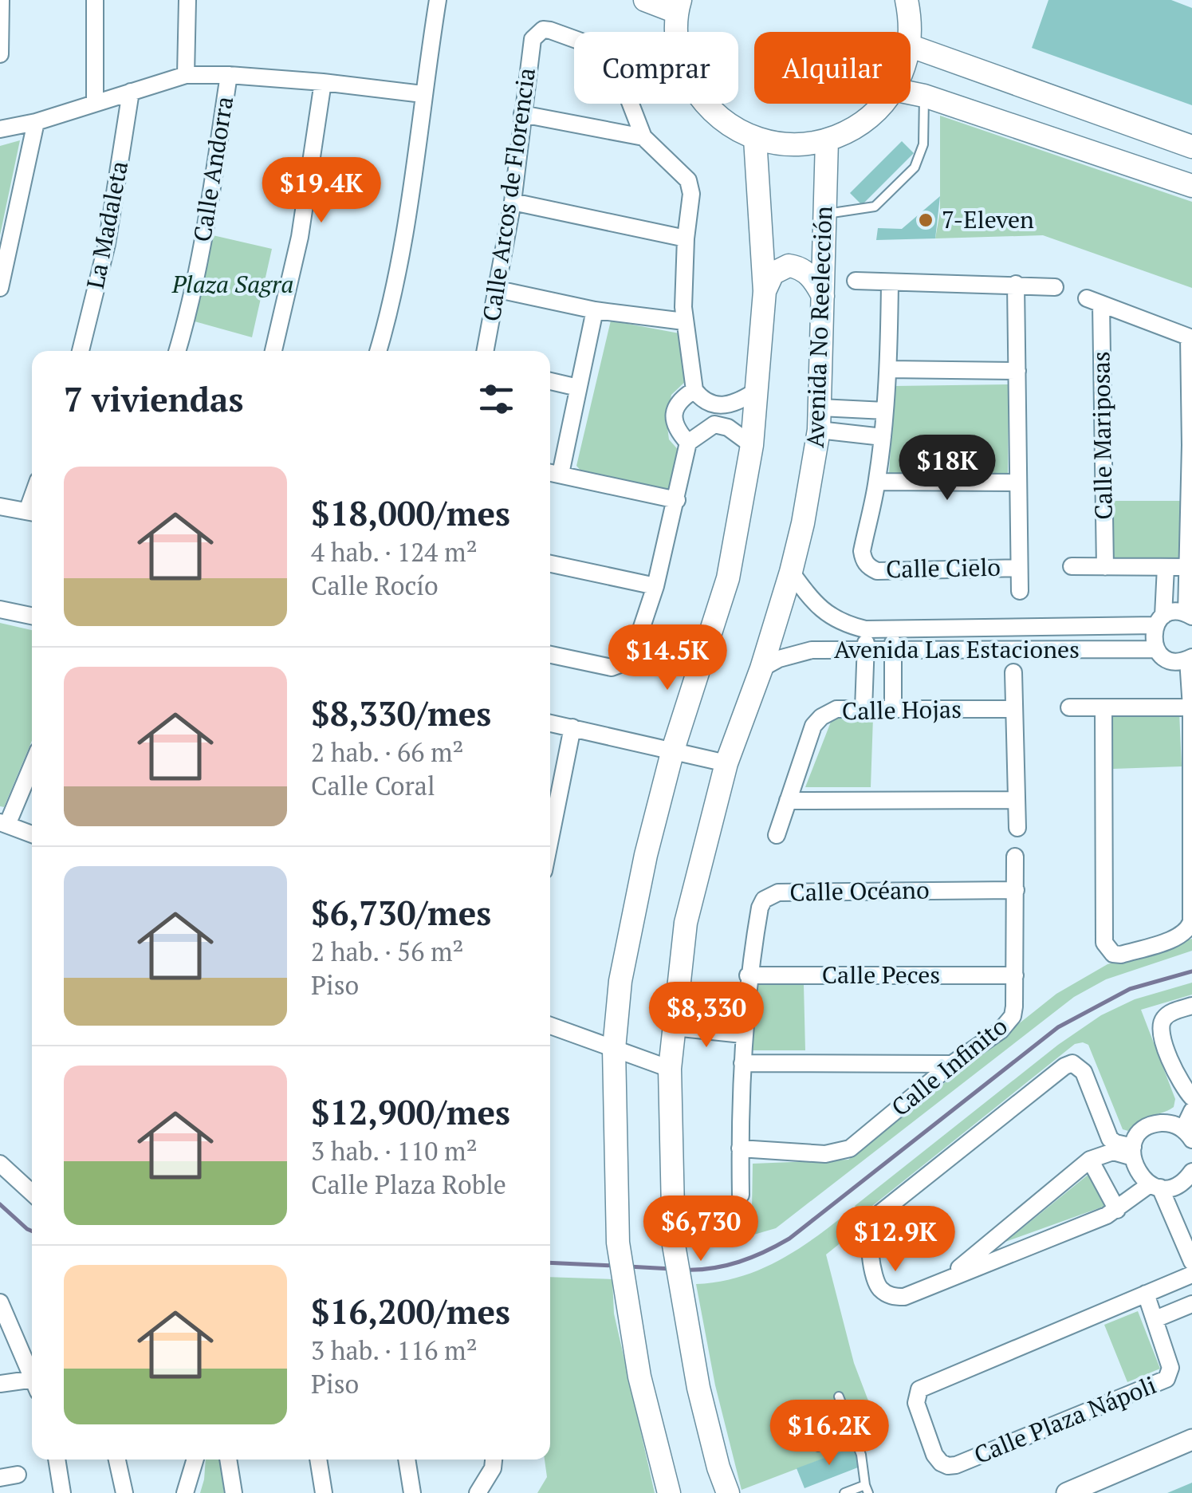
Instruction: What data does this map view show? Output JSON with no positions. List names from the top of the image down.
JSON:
{
  "streets": {
    "main road": ["Avenida No Reelección"],
    "street": [
      "Calle Andorra",
      "Calle Arcos de Florencia",
      "La Madaleta",
      "Calle Mariposas",
      "Calle Cielo",
      "Avenida Las Estaciones",
      "Calle Hojas",
      "Calle Océano",
      "Calle Peces",
      "Calle Infinito",
      "Calle Plaza Nápoli"
    ]
  },
  "crossings": [
    ["Avenida No Reelección", "Avenida Las Estaciones"],
    ["Calle Océano", "Calle Peces"],
    ["Calle Océano", "Calle Infinito"],
    ["Calle Peces", "Calle Infinito"]
  ],
  "parks": ["Plaza Sagra"],
  "places": ["7-Eleven"],
  "page": {
    "chip": ["Comprar", "Alquilar"],
    "price": [
      "$19.4K",
      "$18K",
      "$14.5K",
      "$8,330",
      "$6,730",
      "$12.9K",
      "$16.2K"
    ],
    "heading": "7 viviendas",
    "list": [
      {
        "name": "$18,000/mes",
        "note": "4 hab. · 124 m² · Calle Rocío"
      },
      {
        "name": "$8,330/mes",
        "note": "2 hab. · 66 m² · Calle Coral"
      },
      {
        "name": "$6,730/mes",
        "note": "2 hab. · 56 m² · Piso"
      },
      {
        "name": "$12,900/mes",
        "note": "3 hab. · 110 m² · Calle Plaza Roble"
      },
      {
        "name": "$16,200/mes",
        "note": "3 hab. · 116 m² · Piso"
      }
    ]
  }
}
